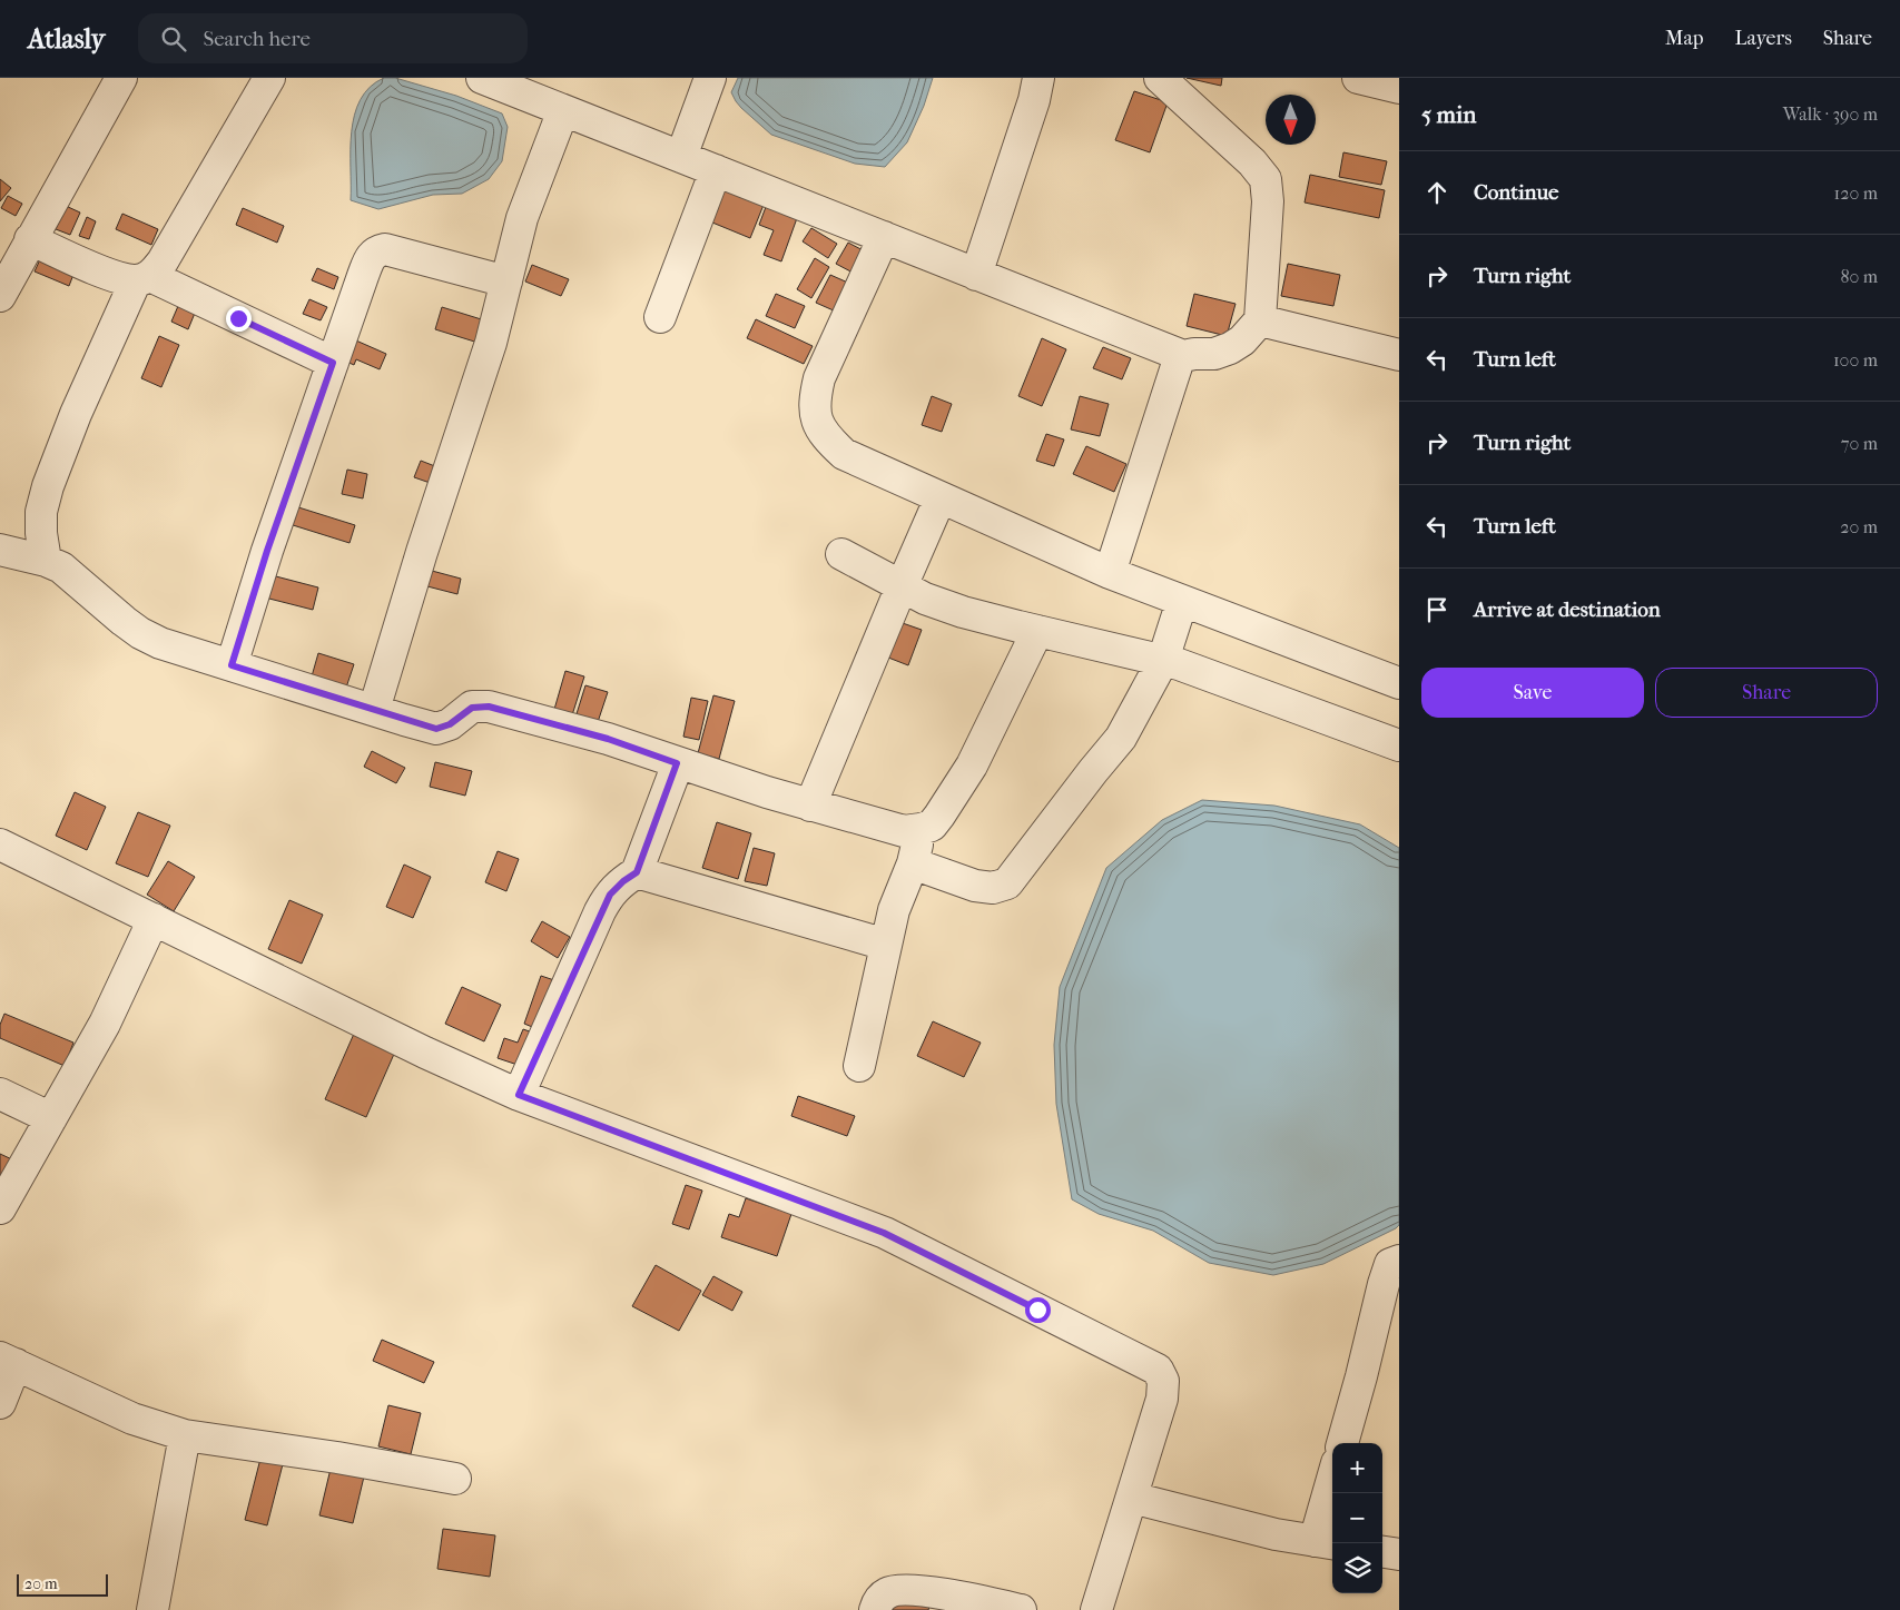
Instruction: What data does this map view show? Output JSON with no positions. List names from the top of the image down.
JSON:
{
  "scale_bar": "20 m",
  "north": "bottom",
  "page": {
    "header": "Atlasly",
    "search": "Search here",
    "nav": ["Map", "Layers", "Share"],
    "heading": ["5 min", "Walk · 390 m"],
    "list": [
      ["Continue", "120 m"],
      ["Turn right", "80 m"],
      ["Turn left", "100 m"],
      ["Turn right", "70 m"],
      ["Turn left", "20 m"],
      "Arrive at destination"
    ],
    "buttons": ["Save", "Share"],
    "map_buttons": ["+", "−"],
    "scale": "20 m"
  }
}
